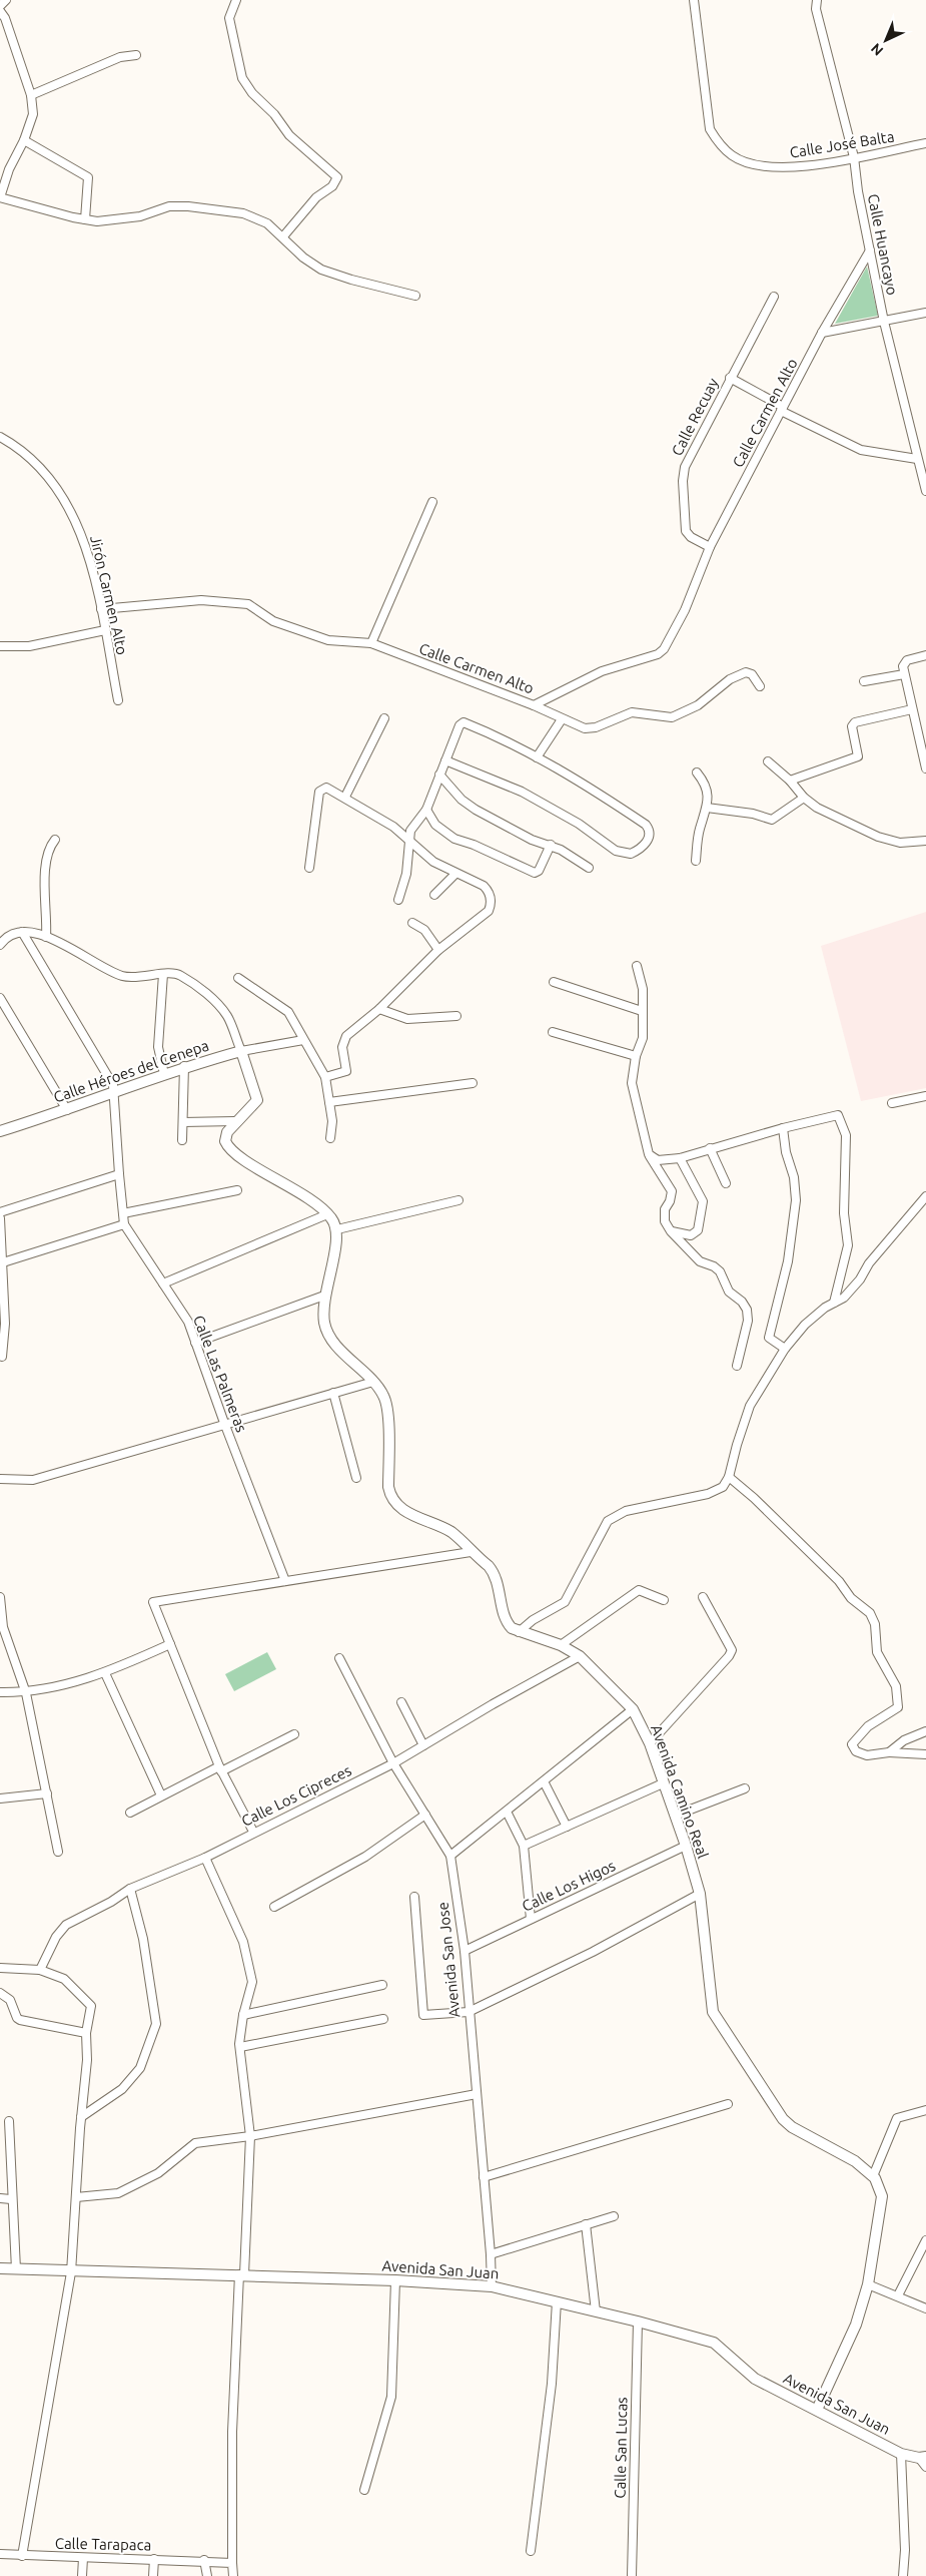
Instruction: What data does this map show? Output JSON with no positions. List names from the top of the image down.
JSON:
{
  "streets": {
    "street": [
      "Calle José Balta",
      "Calle Huancayo",
      "Calle Carmen Alto",
      "Calle Recuay",
      "Jirón Carmen Alto",
      "Calle Héroes del Cenepa",
      "Calle Las Palmeras",
      "Avenida Camino Real",
      "Calle Los Cipreces",
      "Calle Los Higos",
      "Avenida San Jose",
      "Avenida San Juan",
      "Calle San Lucas",
      "Calle Tarapaca"
    ]
  },
  "crossings": [
    ["Calle José Balta", "Calle Huancayo"],
    ["Calle Huancayo", "Calle Carmen Alto"],
    ["Calle Carmen Alto", "Calle Recuay"],
    ["Calle Carmen Alto", "Jirón Carmen Alto"],
    ["Calle Héroes del Cenepa", "Calle Las Palmeras"],
    ["Avenida Camino Real", "Calle Los Cipreces"],
    ["Avenida Camino Real", "Calle Los Higos"],
    ["Calle Los Cipreces", "Avenida San Jose"],
    ["Calle Los Higos", "Avenida San Jose"],
    ["Avenida San Jose", "Avenida San Juan"],
    ["Avenida San Juan", "Calle San Lucas"]
  ],
  "north": "bottom left"
}
